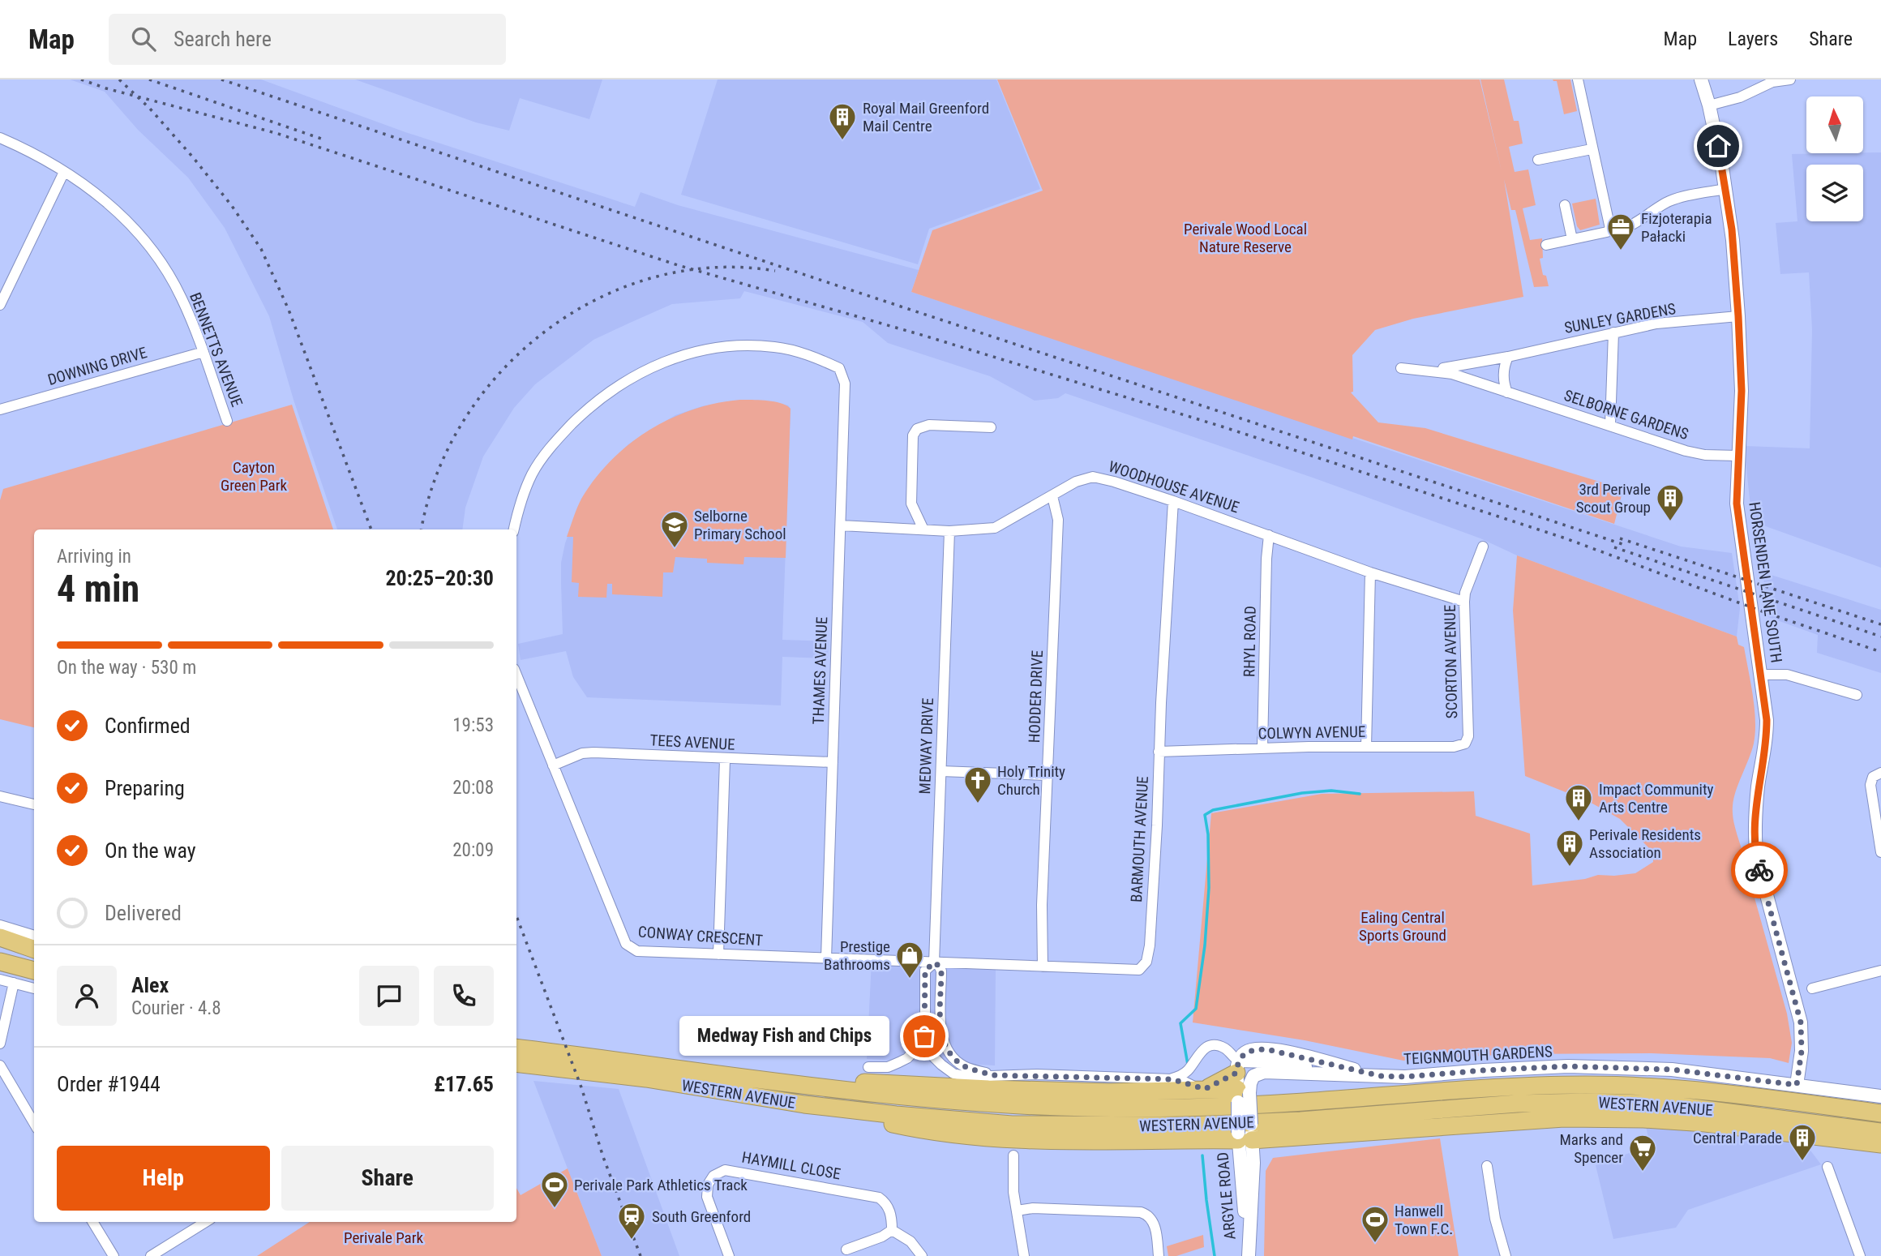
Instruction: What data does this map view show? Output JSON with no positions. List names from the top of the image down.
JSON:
{
  "streets": {
    "highway": ["WESTERN AVENUE"],
    "main road": ["HORSENDEN LANE SOUTH", "TEIGNMOUTH GARDENS", "ARGYLE ROAD"],
    "street": [
      "SUNLEY GARDENS",
      "BENNETTS AVENUE",
      "DOWNING DRIVE",
      "SELBORNE GARDENS",
      "WOODHOUSE AVENUE",
      "RHYL ROAD",
      "SCORTON AVENUE",
      "THAMES AVENUE",
      "HODDER DRIVE",
      "COLWYN AVENUE",
      "TEES AVENUE",
      "MEDWAY DRIVE",
      "BARMOUTH AVENUE",
      "CONWAY CRESCENT",
      "HAYMILL CLOSE"
    ]
  },
  "crossings": [
    ["SUNLEY GARDENS", "SELBORNE GARDENS"],
    ["SUNLEY GARDENS", "HORSENDEN LANE SOUTH"],
    ["BENNETTS AVENUE", "DOWNING DRIVE"],
    ["SELBORNE GARDENS", "HORSENDEN LANE SOUTH"],
    ["WOODHOUSE AVENUE", "RHYL ROAD"],
    ["WOODHOUSE AVENUE", "SCORTON AVENUE"],
    ["WOODHOUSE AVENUE", "THAMES AVENUE"],
    ["WOODHOUSE AVENUE", "HODDER DRIVE"],
    ["WOODHOUSE AVENUE", "MEDWAY DRIVE"],
    ["WOODHOUSE AVENUE", "BARMOUTH AVENUE"],
    ["HORSENDEN LANE SOUTH", "TEIGNMOUTH GARDENS"],
    ["RHYL ROAD", "COLWYN AVENUE"],
    ["SCORTON AVENUE", "COLWYN AVENUE"],
    ["THAMES AVENUE", "TEES AVENUE"],
    ["THAMES AVENUE", "CONWAY CRESCENT"],
    ["HODDER DRIVE", "BARMOUTH AVENUE"],
    ["COLWYN AVENUE", "BARMOUTH AVENUE"],
    ["TEES AVENUE", "CONWAY CRESCENT"],
    ["MEDWAY DRIVE", "BARMOUTH AVENUE"],
    ["MEDWAY DRIVE", "CONWAY CRESCENT"],
    ["BARMOUTH AVENUE", "CONWAY CRESCENT"]
  ],
  "parks": [
    "Perivale Wood Local Nature Reserve",
    "Cayton Green Park",
    "Ealing Central Sports Ground",
    "Perivale Park"
  ],
  "places": {
    "building": [
      "Royal Mail Greenford Mail Centre",
      "3rd Perivale Scout Group",
      "Impact Community Arts Centre",
      "Perivale Residents Association",
      "Central Parade"
    ],
    "office": ["Fizjoterapia Pałacki"],
    "school or university": ["Selborne Primary School"],
    "church": ["Holy Trinity Church"],
    "shop": ["Prestige Bathrooms"],
    "other": ["Medway Fish and Chips"],
    "supermarket": ["Marks and Spencer"],
    "sports": ["Perivale Park Athletics Track", "Hanwell Town F.C."],
    "station": ["South Greenford"]
  },
  "north": "top",
  "page": {
    "header": "Map",
    "search": "Search here",
    "nav": ["Map", "Layers", "Share"],
    "heading": ["4 min", "Arriving in", "20:25–20:30"],
    "panel": [
      "Alex",
      "Courier · 4.8",
      "Order #1944",
      "£17.65"
    ],
    "bar": "On the way · 530 m",
    "list": [
      ["Confirmed", "19:53"],
      ["Preparing", "20:08"],
      ["On the way", "20:09"],
      "Delivered"
    ],
    "bubble": "Medway Fish and Chips",
    "buttons": ["Help", "Share"]
  }
}
